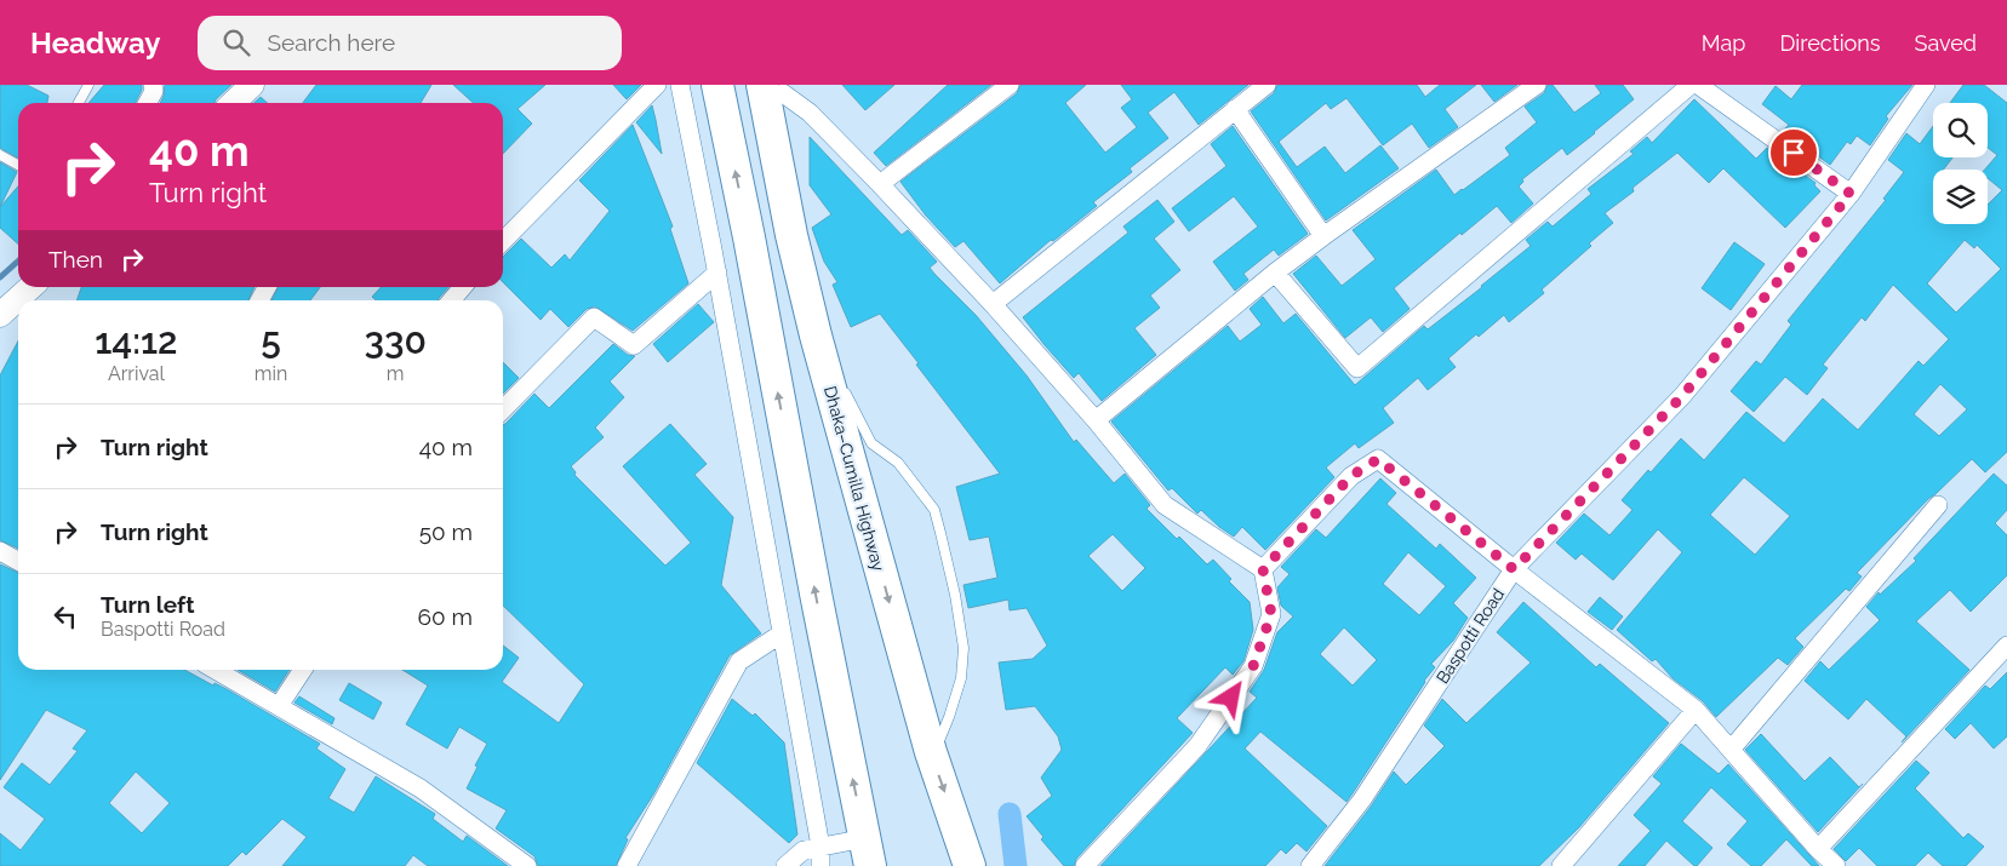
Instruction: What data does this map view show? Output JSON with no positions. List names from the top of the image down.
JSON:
{
  "streets": {
    "highway": ["Dhaka–Cumilla Highway"],
    "street": ["Baspotti Road"]
  },
  "page": {
    "header": "Headway",
    "search": "Search here",
    "nav": ["Map", "Directions", "Saved"],
    "turn": ["40 m", "Turn right"],
    "then": "Then",
    "eta": [
      "14:12",
      "Arrival",
      "5",
      "min",
      "330",
      "m"
    ],
    "list": [
      {
        "name": "Turn right",
        "value": "40 m"
      },
      {
        "name": "Turn right",
        "value": "50 m"
      },
      {
        "name": "Turn left",
        "note": "Baspotti Road",
        "value": "60 m"
      }
    ]
  }
}
